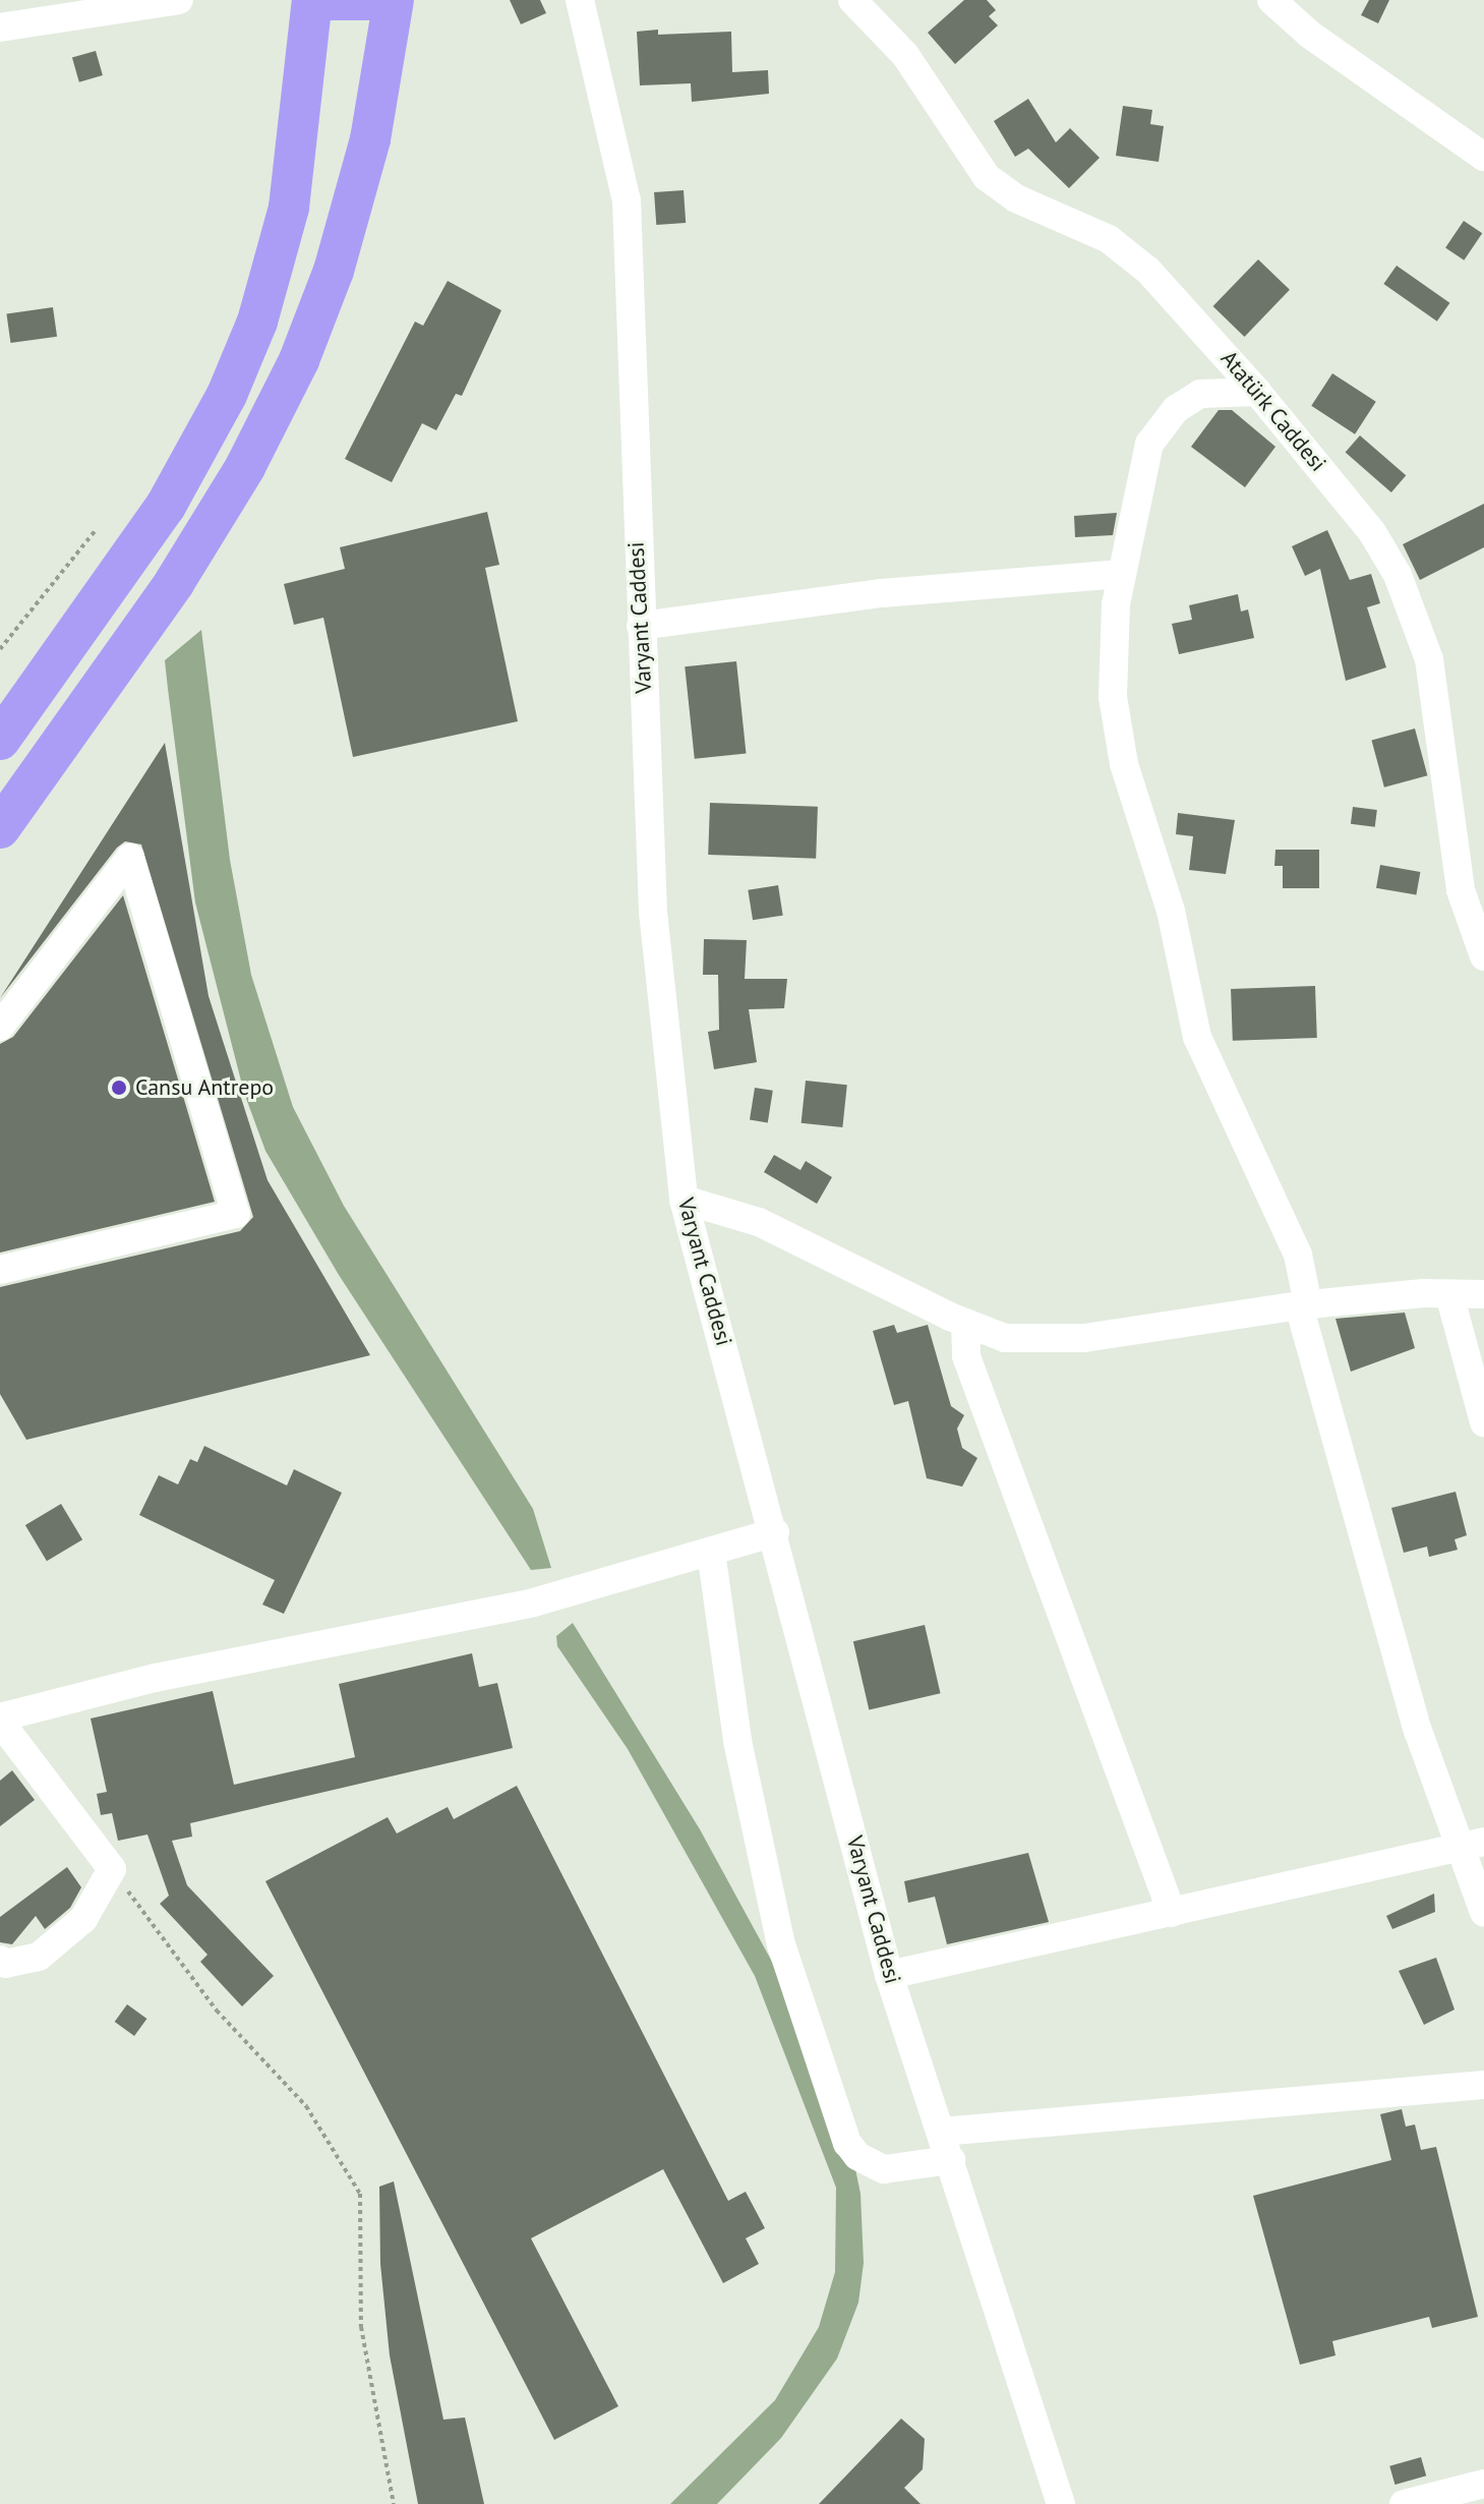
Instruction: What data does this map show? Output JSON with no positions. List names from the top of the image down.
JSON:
{
  "streets": {
    "street": ["Atatürk Caddesi", "Varyant Caddesi"]
  },
  "places": ["Cansu Antrepo"]
}
